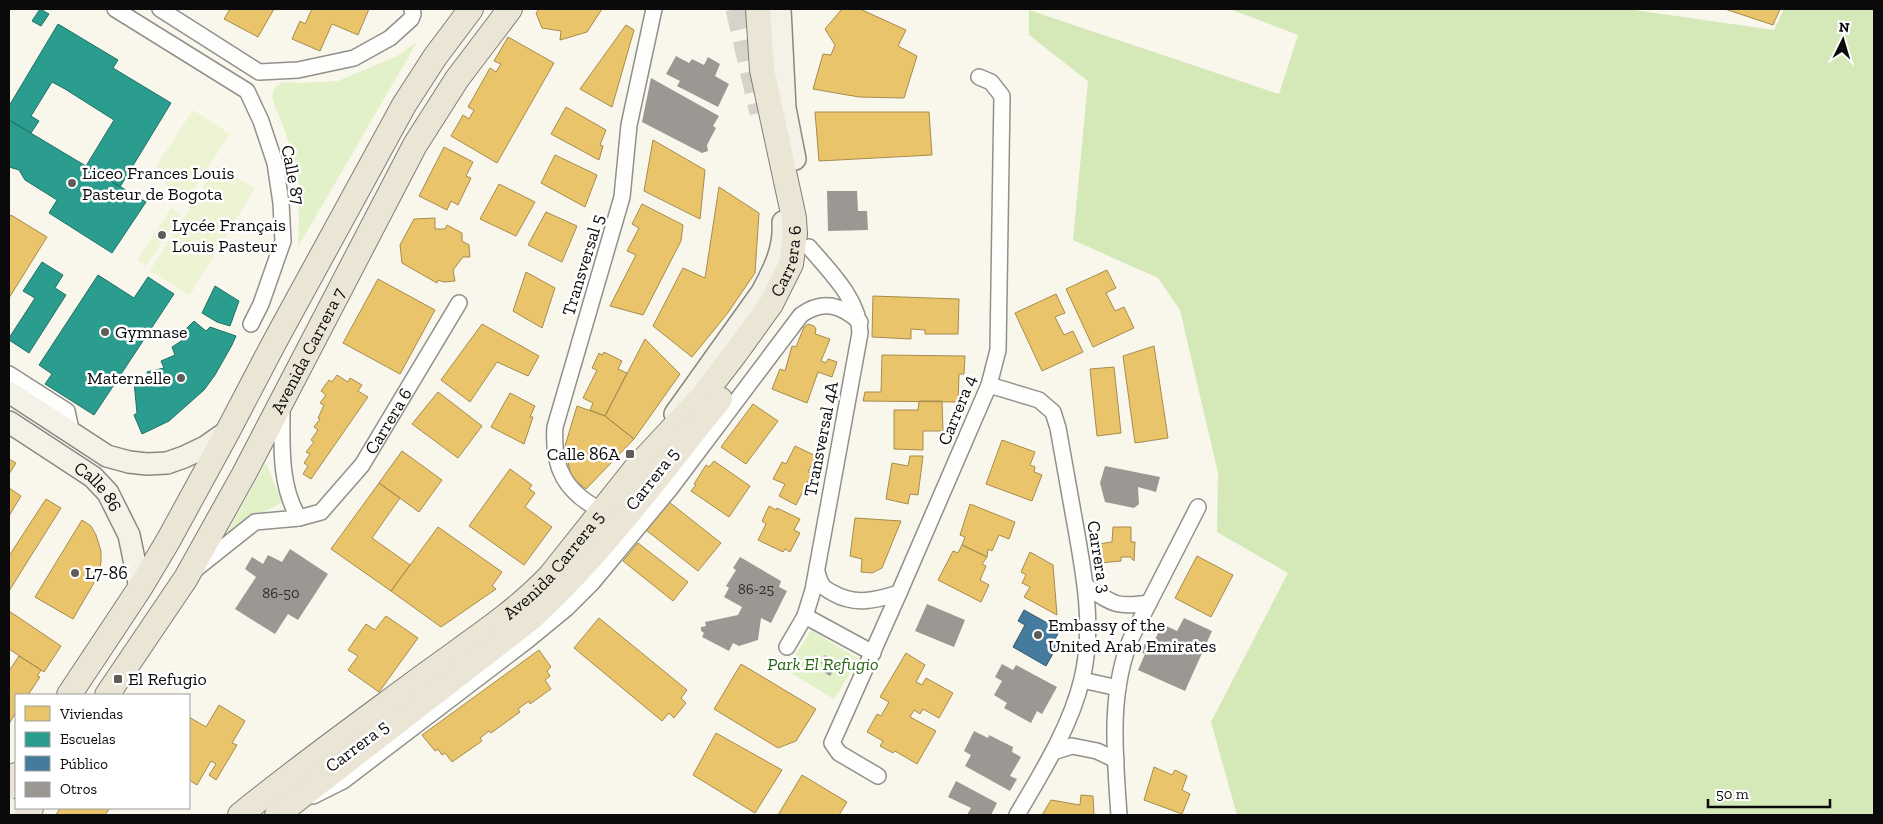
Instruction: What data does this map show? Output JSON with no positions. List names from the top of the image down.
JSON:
{
  "streets": {
    "main road": [
      "Carrera 6",
      "Avenida Carrera 7",
      "Calle 86",
      "Avenida Carrera 5"
    ],
    "street": [
      "Calle 87",
      "Transversal 5",
      "Carrera 4",
      "Transversal 4A",
      "Carrera 5",
      "Carrera 3"
    ]
  },
  "crossings": [
    ["Carrera 6", "Avenida Carrera 7"],
    ["Carrera 6", "Avenida Carrera 5"],
    ["Transversal 5", "Avenida Carrera 5"],
    ["Avenida Carrera 7", "Calle 86"],
    ["Carrera 4", "Carrera 3"],
    ["Transversal 4A", "Carrera 5"],
    ["Transversal 4A", "Avenida Carrera 5"],
    ["Carrera 5", "Avenida Carrera 5"]
  ],
  "parks": ["Park El Refugio"],
  "places": {
    "other": [
      "Liceo Frances Louis Pasteur de Bogota",
      "Lycée Français Louis Pasteur",
      "Gymnase",
      "Maternelle",
      "L7-86",
      "Embassy of the United Arab Emirates"
    ],
    "transit": ["Calle 86A", "El Refugio"]
  },
  "house_numbers": ["86-25", "86-50"],
  "legend": [
    "Viviendas",
    "Escuelas",
    "Público",
    "Otros"
  ],
  "scale_bar": "50 m",
  "north": "top"
}
